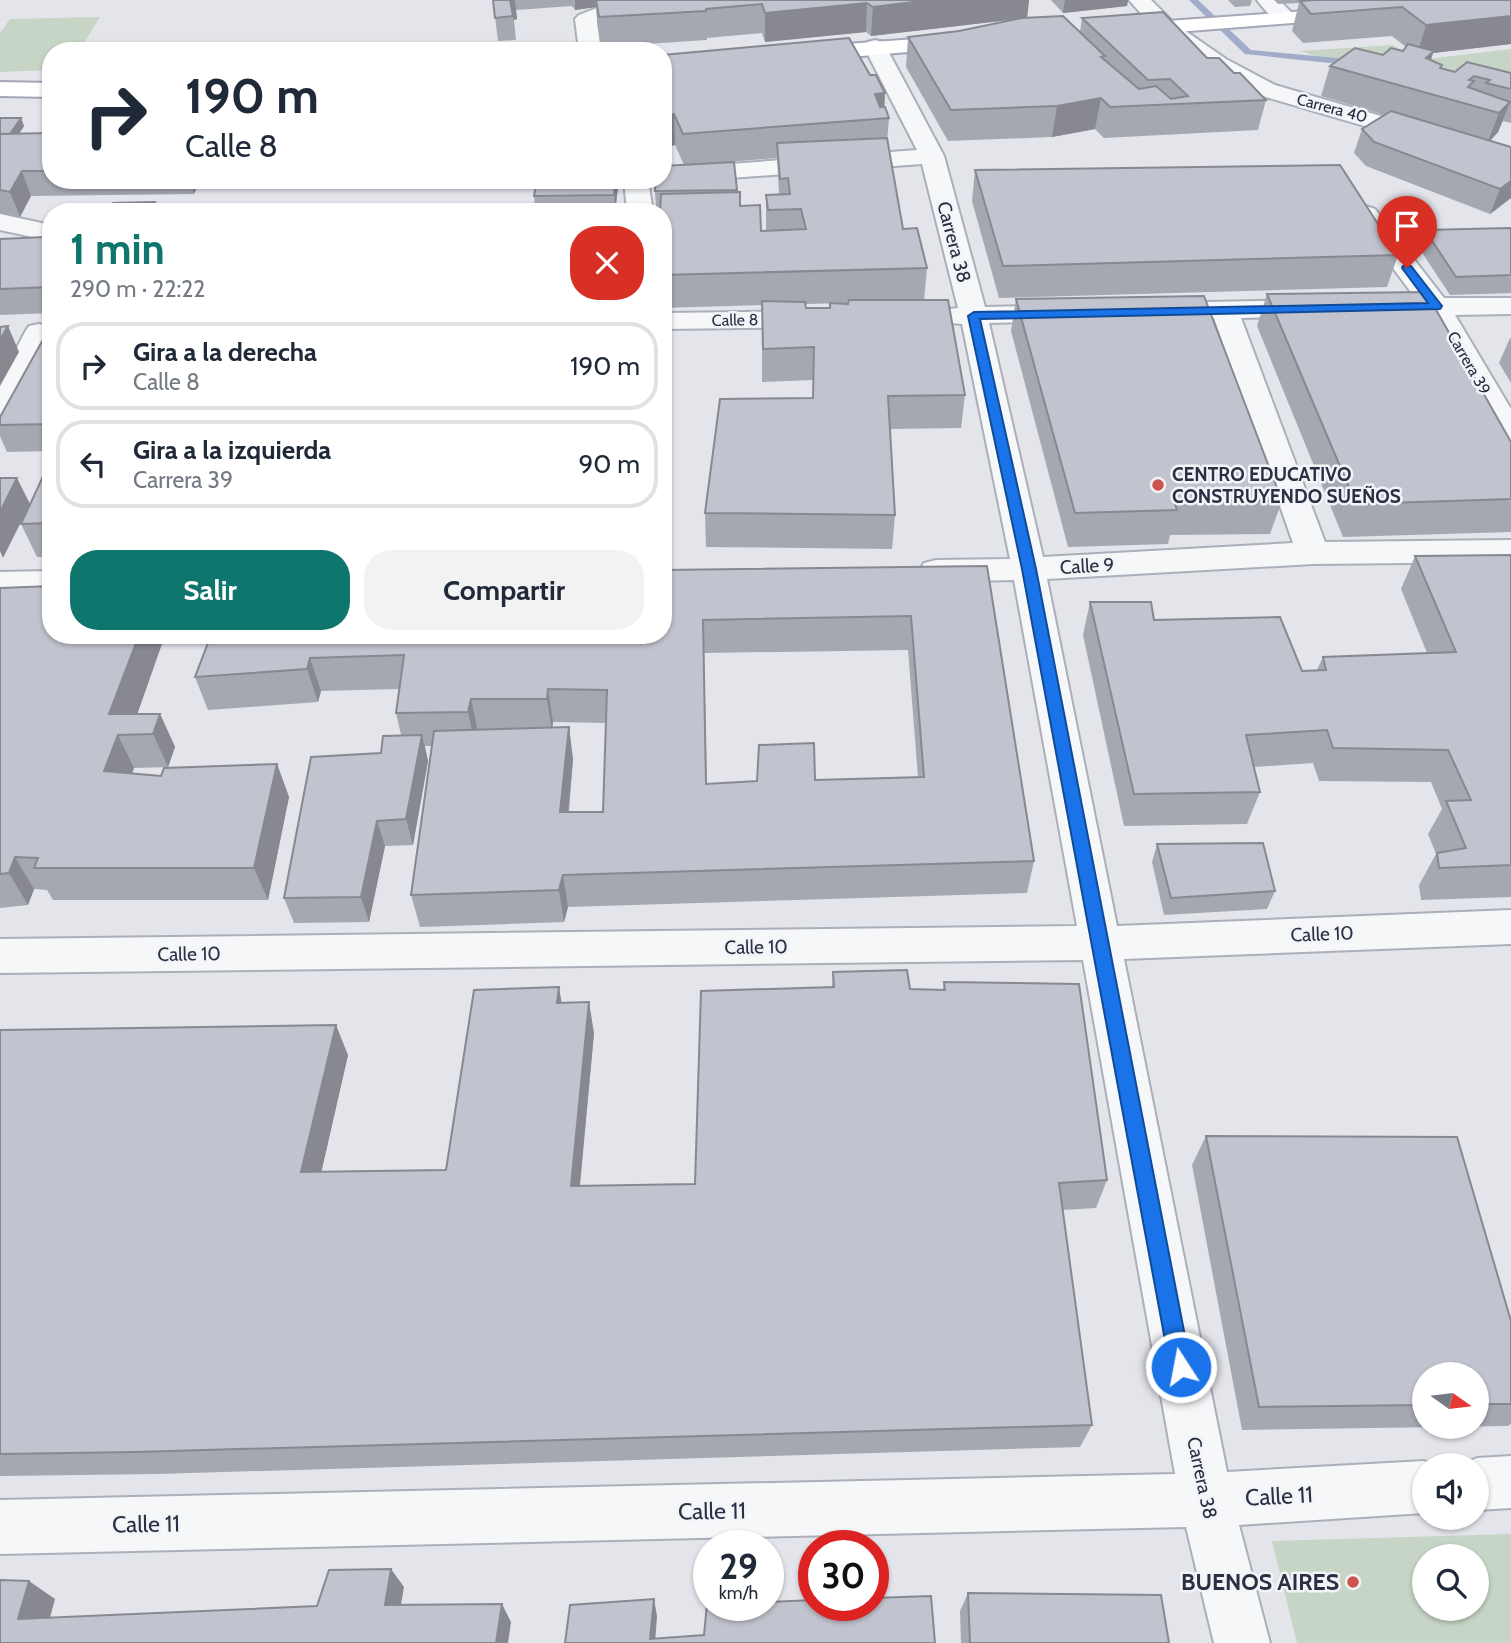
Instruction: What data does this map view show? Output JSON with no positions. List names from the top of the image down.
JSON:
{
  "streets": {
    "street": [
      "Carrera 40",
      "Carrera 38",
      "Calle 8",
      "Carrera 39",
      "Calle 9",
      "Calle 10",
      "Calle 11"
    ]
  },
  "crossings": [
    ["Carrera 38", "Calle 9"],
    ["Carrera 38", "Calle 10"],
    ["Carrera 38", "Calle 11"]
  ],
  "places": ["CENTRO EDUCATIVO CONSTRUYENDO SUEÑOS", "BUENOS AIRES"],
  "north": "right",
  "page": {
    "turn": ["190 m", "Calle 8"],
    "heading": ["1 min", "290 m · 22:22"],
    "list": [
      {
        "name": "Gira a la derecha",
        "note": "Calle 8",
        "value": "190 m"
      },
      {
        "name": "Gira a la izquierda",
        "note": "Carrera 39",
        "value": "90 m"
      }
    ],
    "buttons": ["Salir", "Compartir"],
    "speed": "29 km/h",
    "limit": "30"
  }
}
